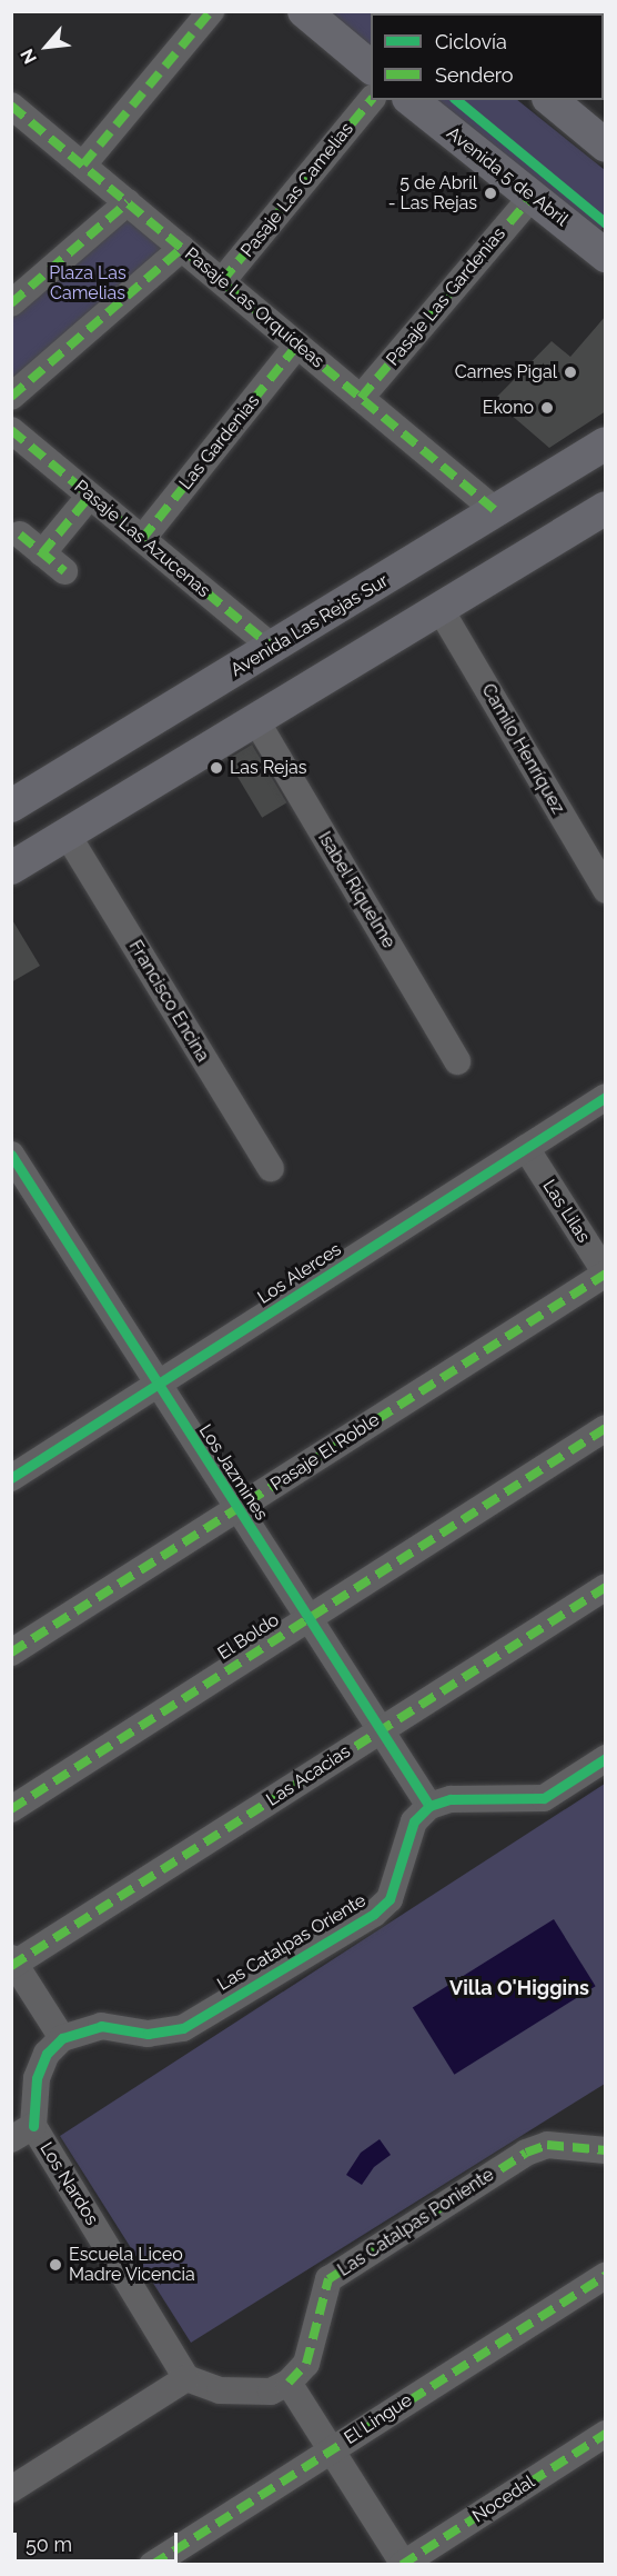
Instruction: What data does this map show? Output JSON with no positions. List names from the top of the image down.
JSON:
{
  "streets": {
    "main road": ["Avenida 5 de Abril", "Avenida Las Rejas Sur"],
    "street": [
      "Pasaje Las Camelias",
      "Pasaje Las Gardenias",
      "Pasaje Las Orquídeas",
      "Las Gardenias",
      "Pasaje Las Azucenas",
      "Camilo Henríquez",
      "Isabel Riquelme",
      "Francisco Encina",
      "Las Lilas",
      "Los Alerces",
      "Pasaje El Roble",
      "Los Jazmines",
      "El Boldo",
      "Las Acacias",
      "Las Catalpas Oriente",
      "Los Nardos",
      "Las Catalpas Poniente",
      "El Lingue",
      "Nocedal"
    ]
  },
  "crossings": [
    ["Avenida 5 de Abril", "Pasaje Las Gardenias"],
    ["Pasaje Las Camelias", "Pasaje Las Orquídeas"],
    ["Pasaje Las Gardenias", "Pasaje Las Orquídeas"],
    ["Pasaje Las Orquídeas", "Las Gardenias"],
    ["Pasaje Las Orquídeas", "Avenida Las Rejas Sur"],
    ["Las Gardenias", "Pasaje Las Azucenas"],
    ["Pasaje Las Azucenas", "Avenida Las Rejas Sur"],
    ["Las Lilas", "Los Alerces"],
    ["Las Lilas", "Pasaje El Roble"],
    ["Los Alerces", "Los Jazmines"],
    ["Pasaje El Roble", "Los Jazmines"],
    ["Los Jazmines", "El Boldo"],
    ["Los Jazmines", "Las Acacias"],
    ["Los Jazmines", "Las Catalpas Oriente"]
  ],
  "districts": ["Villa O'Higgins"],
  "parks": ["Plaza Las Camelias"],
  "places": [
    "5 de Abril - Las Rejas",
    "Carnes Pigal",
    "Ekono",
    "Las Rejas",
    "Escuela Liceo Madre Vicencia"
  ],
  "legend": ["Ciclovía", "Sendero"],
  "scale_bar": "50 m",
  "north": "bottom left"
}
